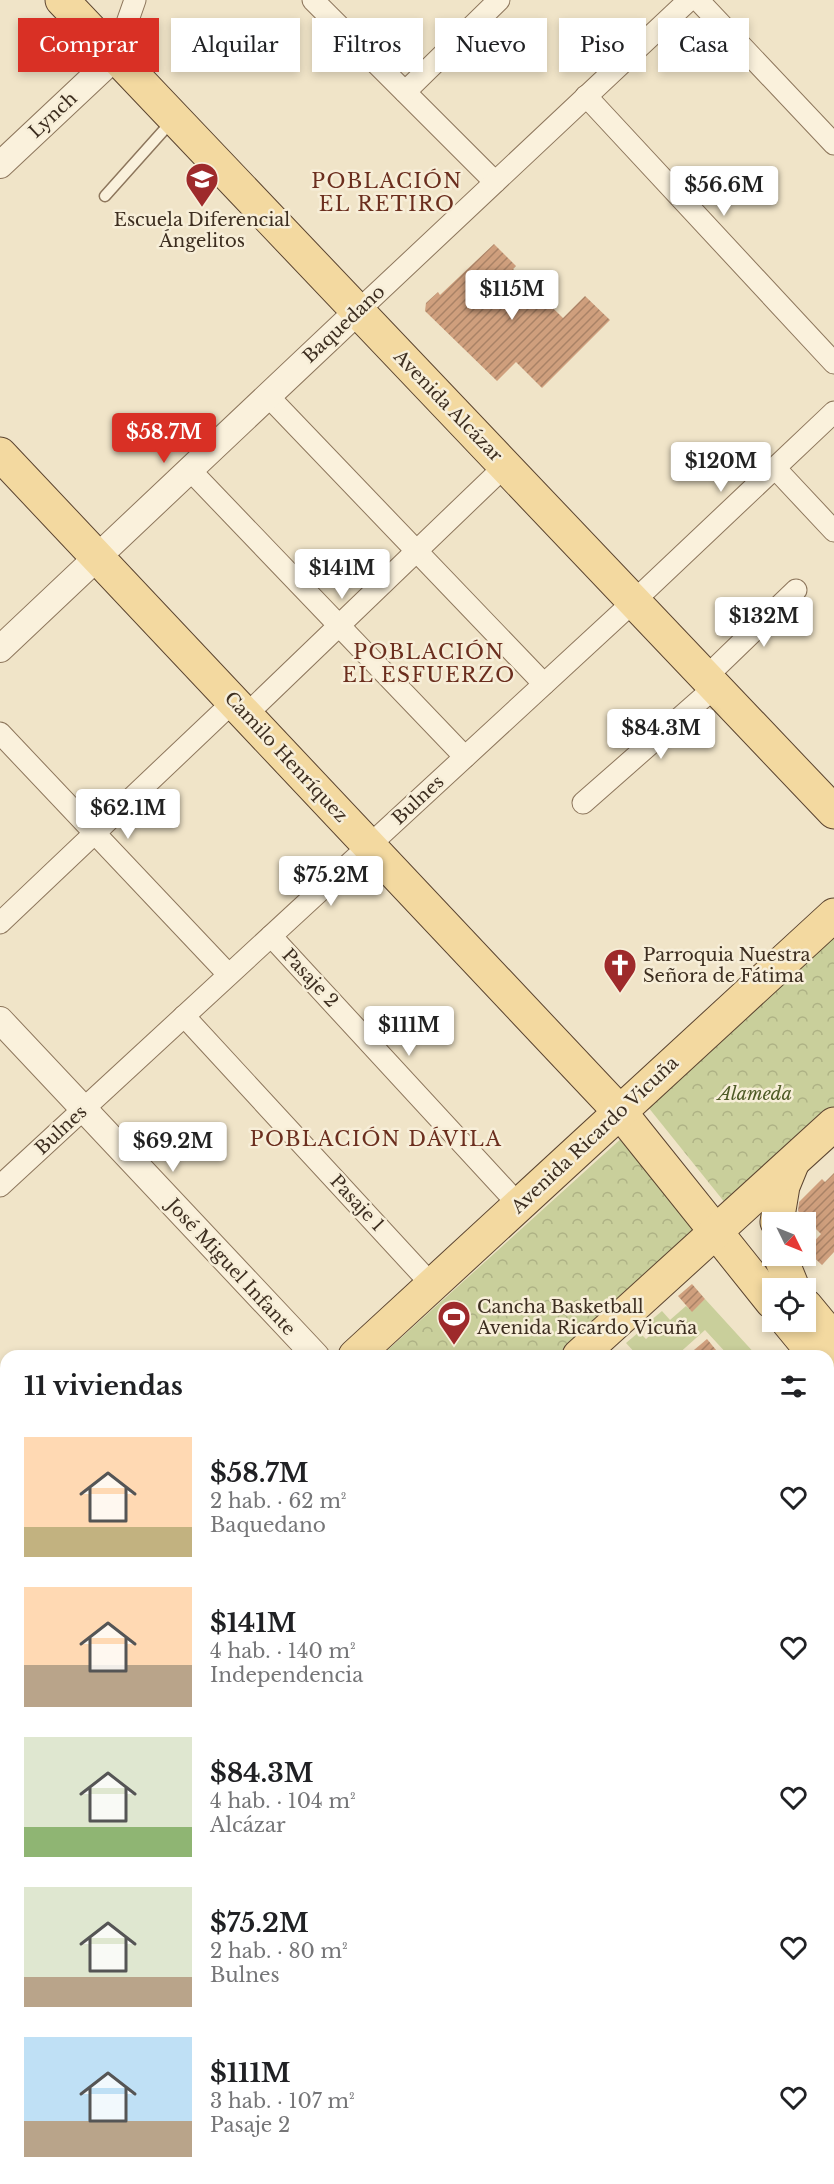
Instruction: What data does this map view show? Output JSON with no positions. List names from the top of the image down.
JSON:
{
  "streets": {
    "main road": ["Avenida Alcázar", "Camilo Henríquez", "Avenida Ricardo Vicuña"],
    "street": [
      "Lynch",
      "Baquedano",
      "Bulnes",
      "Pasaje 2",
      "Pasaje 1",
      "José Miguel Infante"
    ]
  },
  "crossings": [
    ["Baquedano", "Avenida Alcázar"],
    ["Baquedano", "Camilo Henríquez"],
    ["Avenida Alcázar", "Bulnes"],
    ["Camilo Henríquez", "Bulnes"],
    ["Camilo Henríquez", "Avenida Ricardo Vicuña"],
    ["Bulnes", "Pasaje 2"],
    ["Bulnes", "Pasaje 1"],
    ["Bulnes", "José Miguel Infante"],
    ["Pasaje 2", "Avenida Ricardo Vicuña"],
    ["Avenida Ricardo Vicuña", "Pasaje 1"]
  ],
  "districts": ["POBLACIÓN EL RETIRO", "POBLACIÓN EL ESFUERZO", "POBLACIÓN DÁVILA"],
  "parks": ["Alameda"],
  "places": {
    "school or university": ["Escuela Diferencial Ángelitos"],
    "church": ["Parroquia Nuestra Señora de Fátima"],
    "sports": ["Cancha Basketball Avenida Ricardo Vicuña"]
  },
  "north": "bottom right",
  "page": {
    "chip": [
      "Comprar",
      "Alquilar",
      "Filtros",
      "Nuevo",
      "Piso",
      "Casa"
    ],
    "price": [
      "$56.6M",
      "$115M",
      "$58.7M",
      "$120M",
      "$141M",
      "$132M",
      "$84.3M",
      "$62.1M",
      "$75.2M",
      "$111M",
      "$69.2M"
    ],
    "heading": "11 viviendas",
    "list": [
      {
        "name": "$58.7M",
        "note": "2 hab. · 62 m² · Baquedano"
      },
      {
        "name": "$141M",
        "note": "4 hab. · 140 m² · Independencia"
      },
      {
        "name": "$84.3M",
        "note": "4 hab. · 104 m² · Alcázar"
      },
      {
        "name": "$75.2M",
        "note": "2 hab. · 80 m² · Bulnes"
      },
      {
        "name": "$111M",
        "note": "3 hab. · 107 m² · Pasaje 2"
      }
    ]
  }
}
